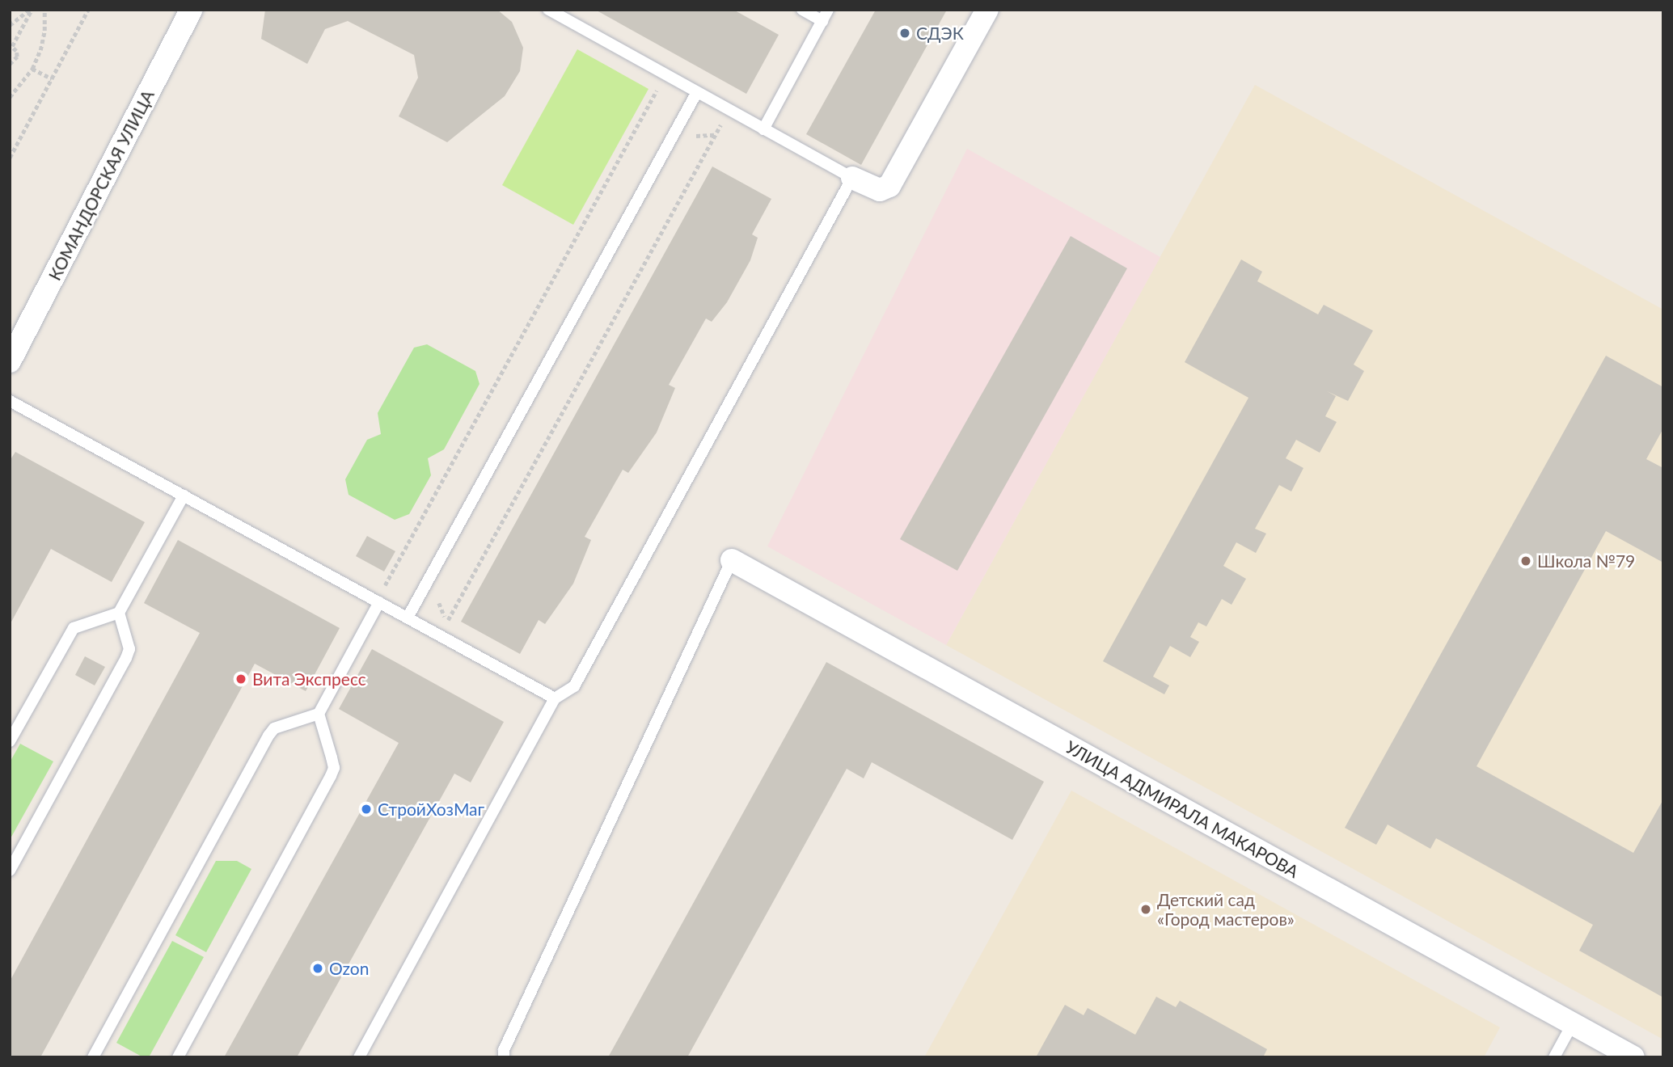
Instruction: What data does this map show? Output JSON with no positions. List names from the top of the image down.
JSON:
{
  "streets": {
    "street": ["КОМАНДОРСКАЯ УЛИЦА", "УЛИЦА АДМИРАЛА МАКАРОВА"]
  },
  "places": [
    "СДЭК",
    "Школа №79",
    "Вита Экспресс",
    "СтройХозМаг",
    "Детский сад «Город мастеров»",
    "Ozon"
  ]
}
